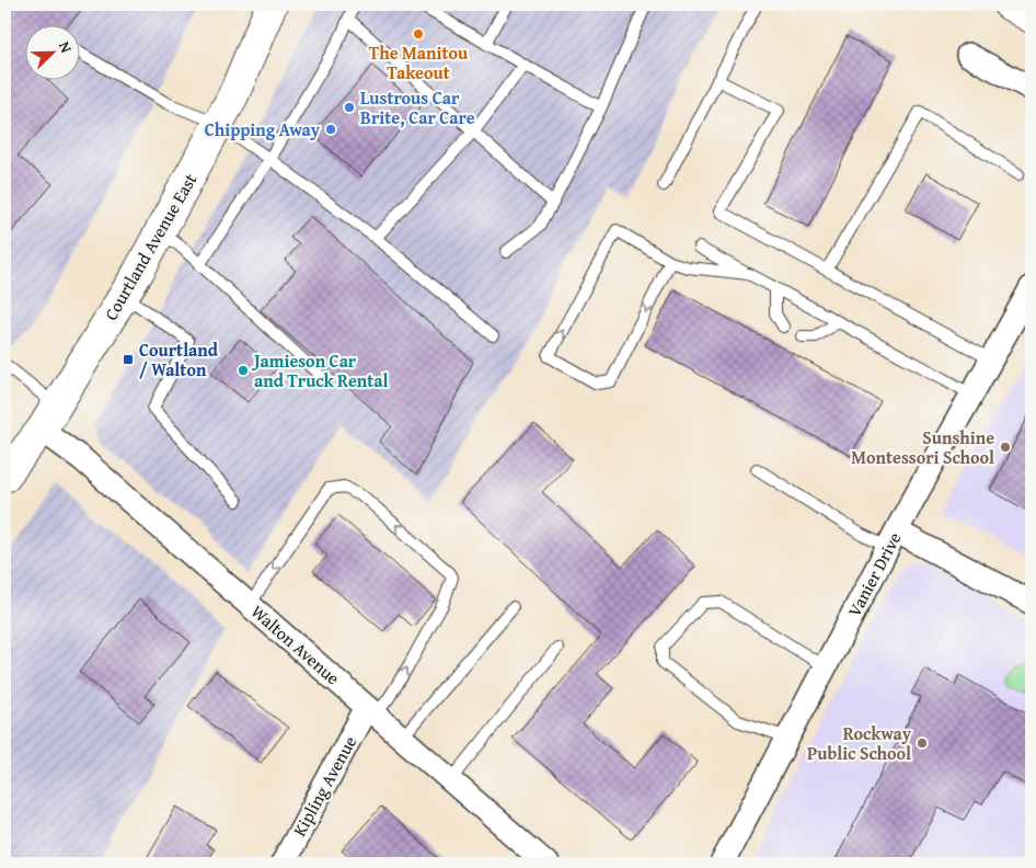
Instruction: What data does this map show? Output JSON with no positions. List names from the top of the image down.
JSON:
{
  "streets": {
    "main road": ["Courtland Avenue East"],
    "street": ["Vanier Drive", "Walton Avenue", "Kipling Avenue"]
  },
  "crossings": [
    ["Courtland Avenue East", "Walton Avenue"],
    ["Walton Avenue", "Kipling Avenue"]
  ],
  "places": {
    "other": [
      "The Manitou Takeout",
      "Lustrous Car Brite, Car Care",
      "Chipping Away",
      "Jamieson Car and Truck Rental",
      "Sunshine Montessori School",
      "Rockway Public School"
    ],
    "transit": ["Courtland / Walton"]
  },
  "north": "top right"
}
